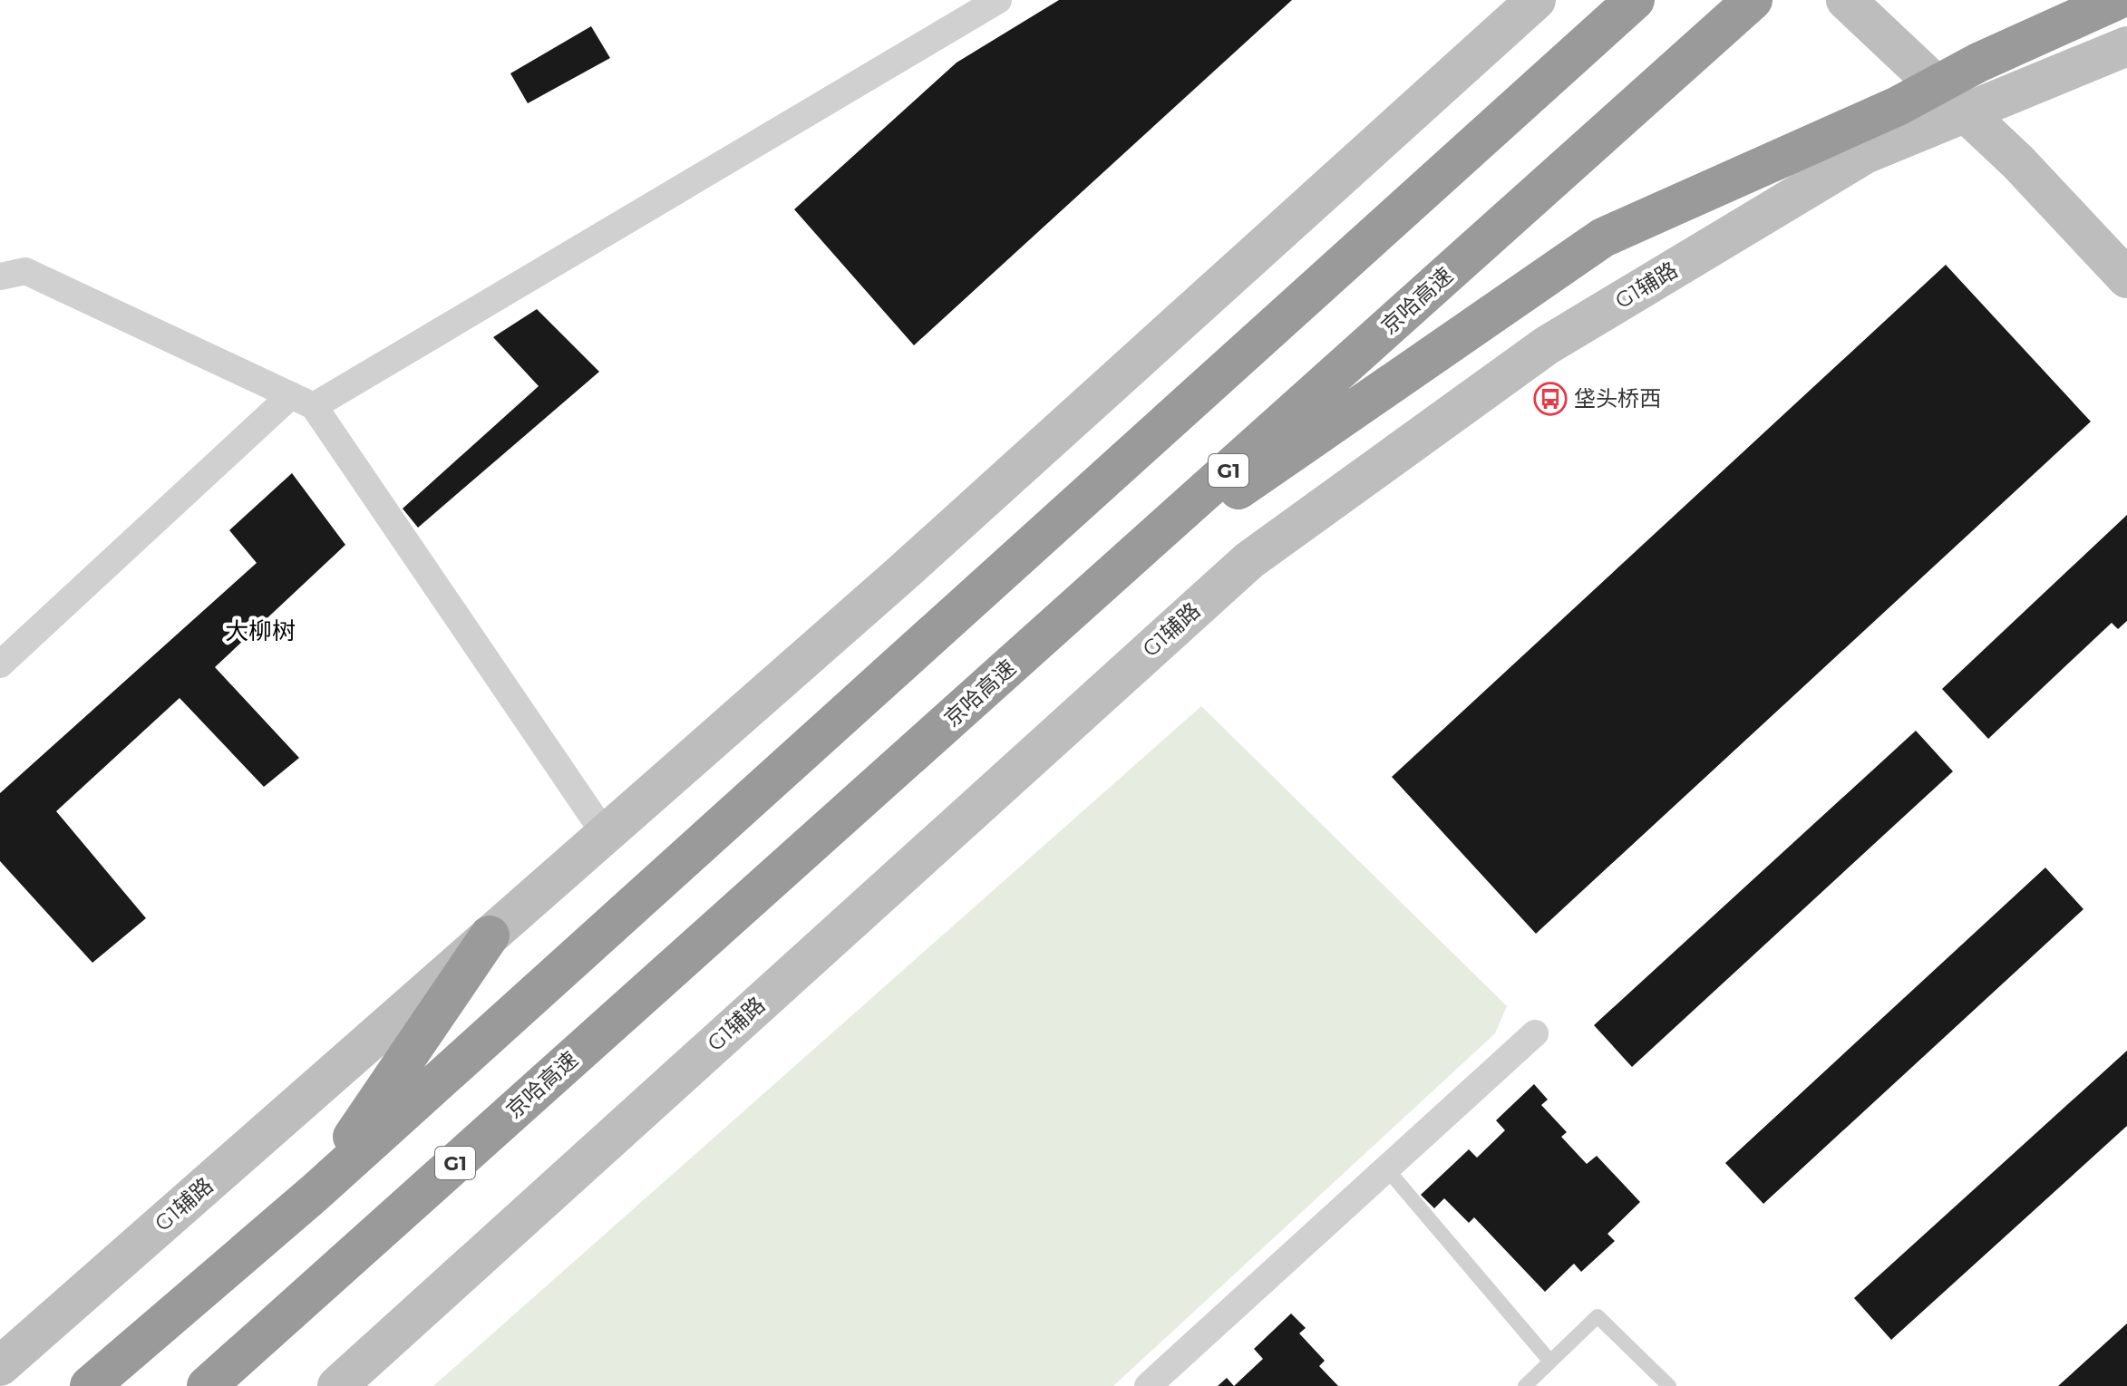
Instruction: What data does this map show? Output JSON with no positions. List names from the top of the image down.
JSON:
{
  "streets": {
    "highway": ["京哈高速", "G1"],
    "street": ["G1辅路"]
  },
  "districts": ["大柳树"],
  "places": {
    "bus stop": ["垡头桥西"]
  }
}
